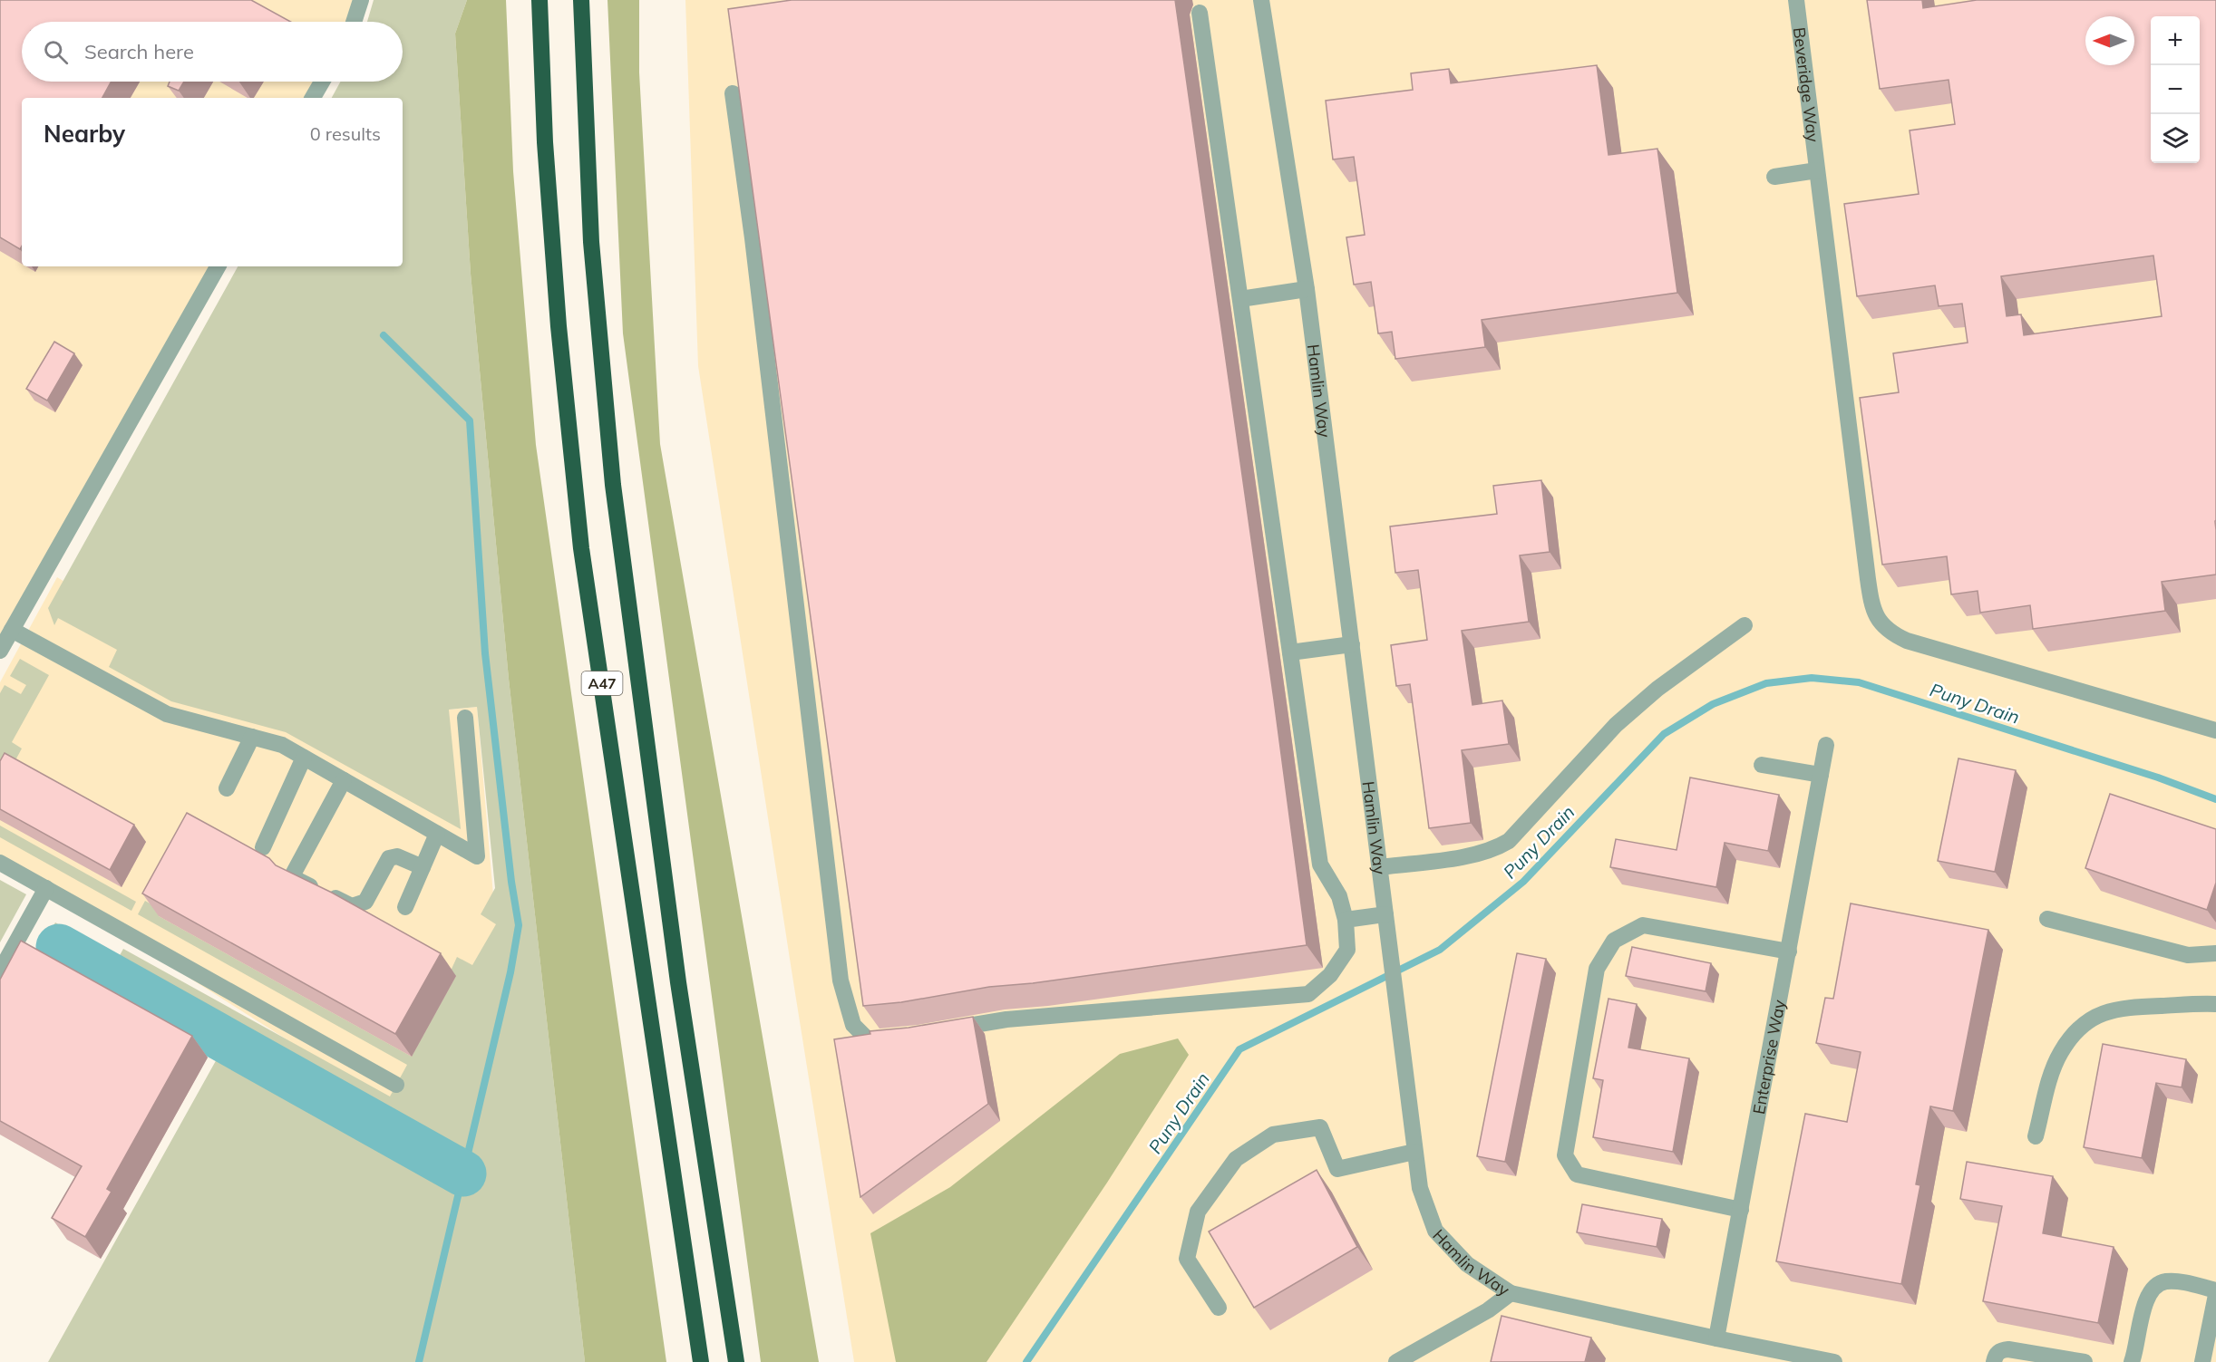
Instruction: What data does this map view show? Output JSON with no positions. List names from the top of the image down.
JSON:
{
  "streets": {
    "highway": ["A47"],
    "street": ["Beveridge Way", "Hamlin Way", "Enterprise Way"]
  },
  "crossings": [
    ["Hamlin Way", "Enterprise Way"]
  ],
  "water": ["Puny Drain"],
  "north": "left",
  "page": {
    "map_buttons": ["+", "−"],
    "search": "Search here",
    "heading": ["Nearby", "0 results"]
  }
}
